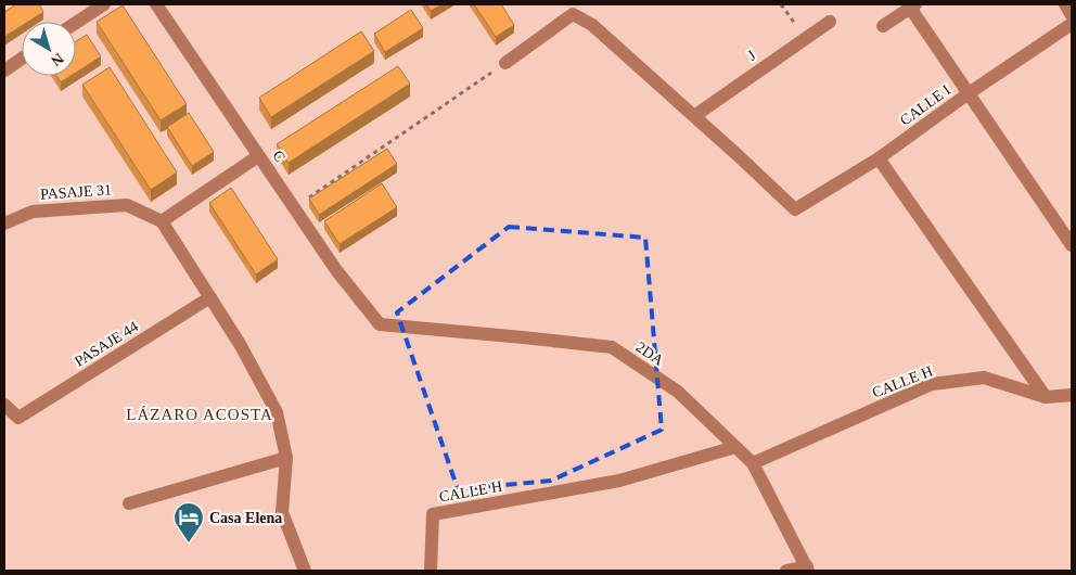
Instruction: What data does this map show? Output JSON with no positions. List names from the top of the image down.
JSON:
{
  "streets": {
    "street": [
      "J",
      "CALLE I",
      "C",
      "PASAJE 31",
      "PASAJE 44",
      "2DA",
      "CALLE H"
    ]
  },
  "crossings": [
    ["J", "CALLE I"],
    ["C", "2DA"],
    ["2DA", "CALLE H"]
  ],
  "districts": ["LÁZARO ACOSTA"],
  "places": {
    "hotel": ["Casa Elena"]
  },
  "north": "bottom right"
}
